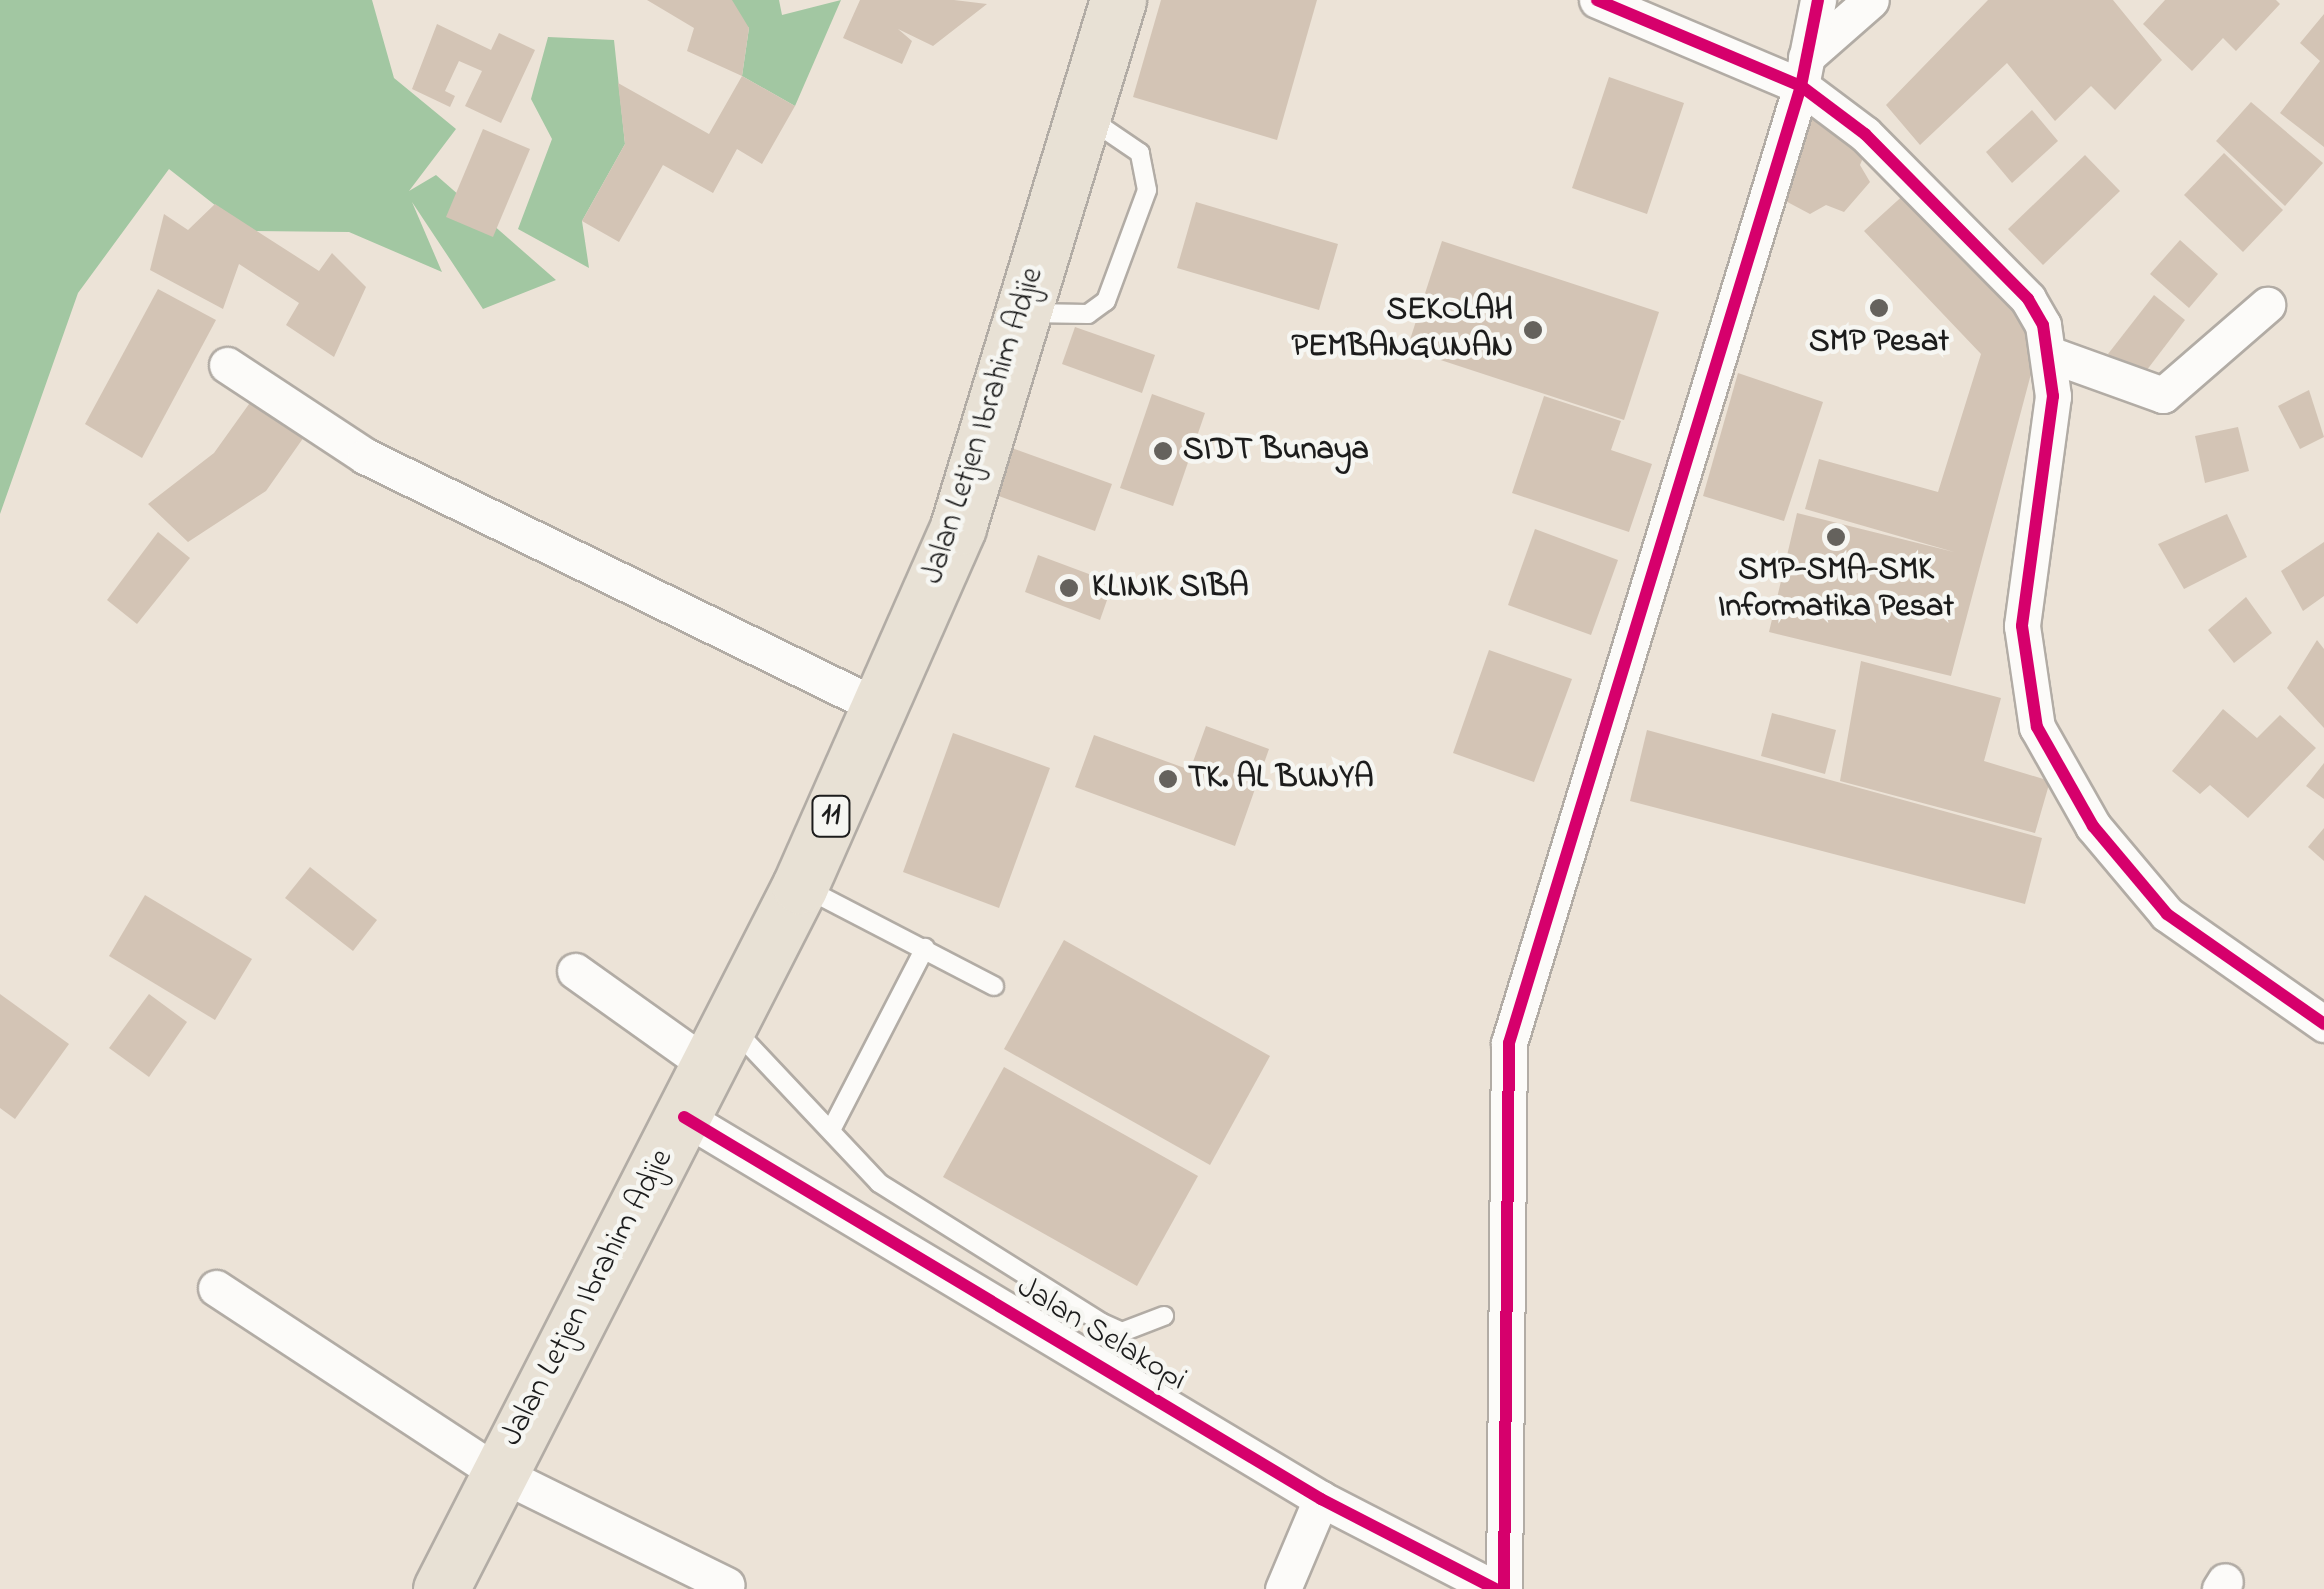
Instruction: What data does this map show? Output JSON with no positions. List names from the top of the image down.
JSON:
{
  "streets": {
    "main road": ["Jalan Letjen Ibrahim Adjie", "11"],
    "street": ["Jalan Selakopi"]
  },
  "crossings": [
    ["Jalan Letjen Ibrahim Adjie", "Jalan Selakopi"]
  ],
  "places": [
    "SMP Pesat",
    "SEKOLAH PEMBANGUNAN",
    "SIDT Bunaya",
    "SMP-SMA-SMK Informatika Pesat",
    "KLINIK SIBA",
    "TK. AL BUNYA"
  ]
}
